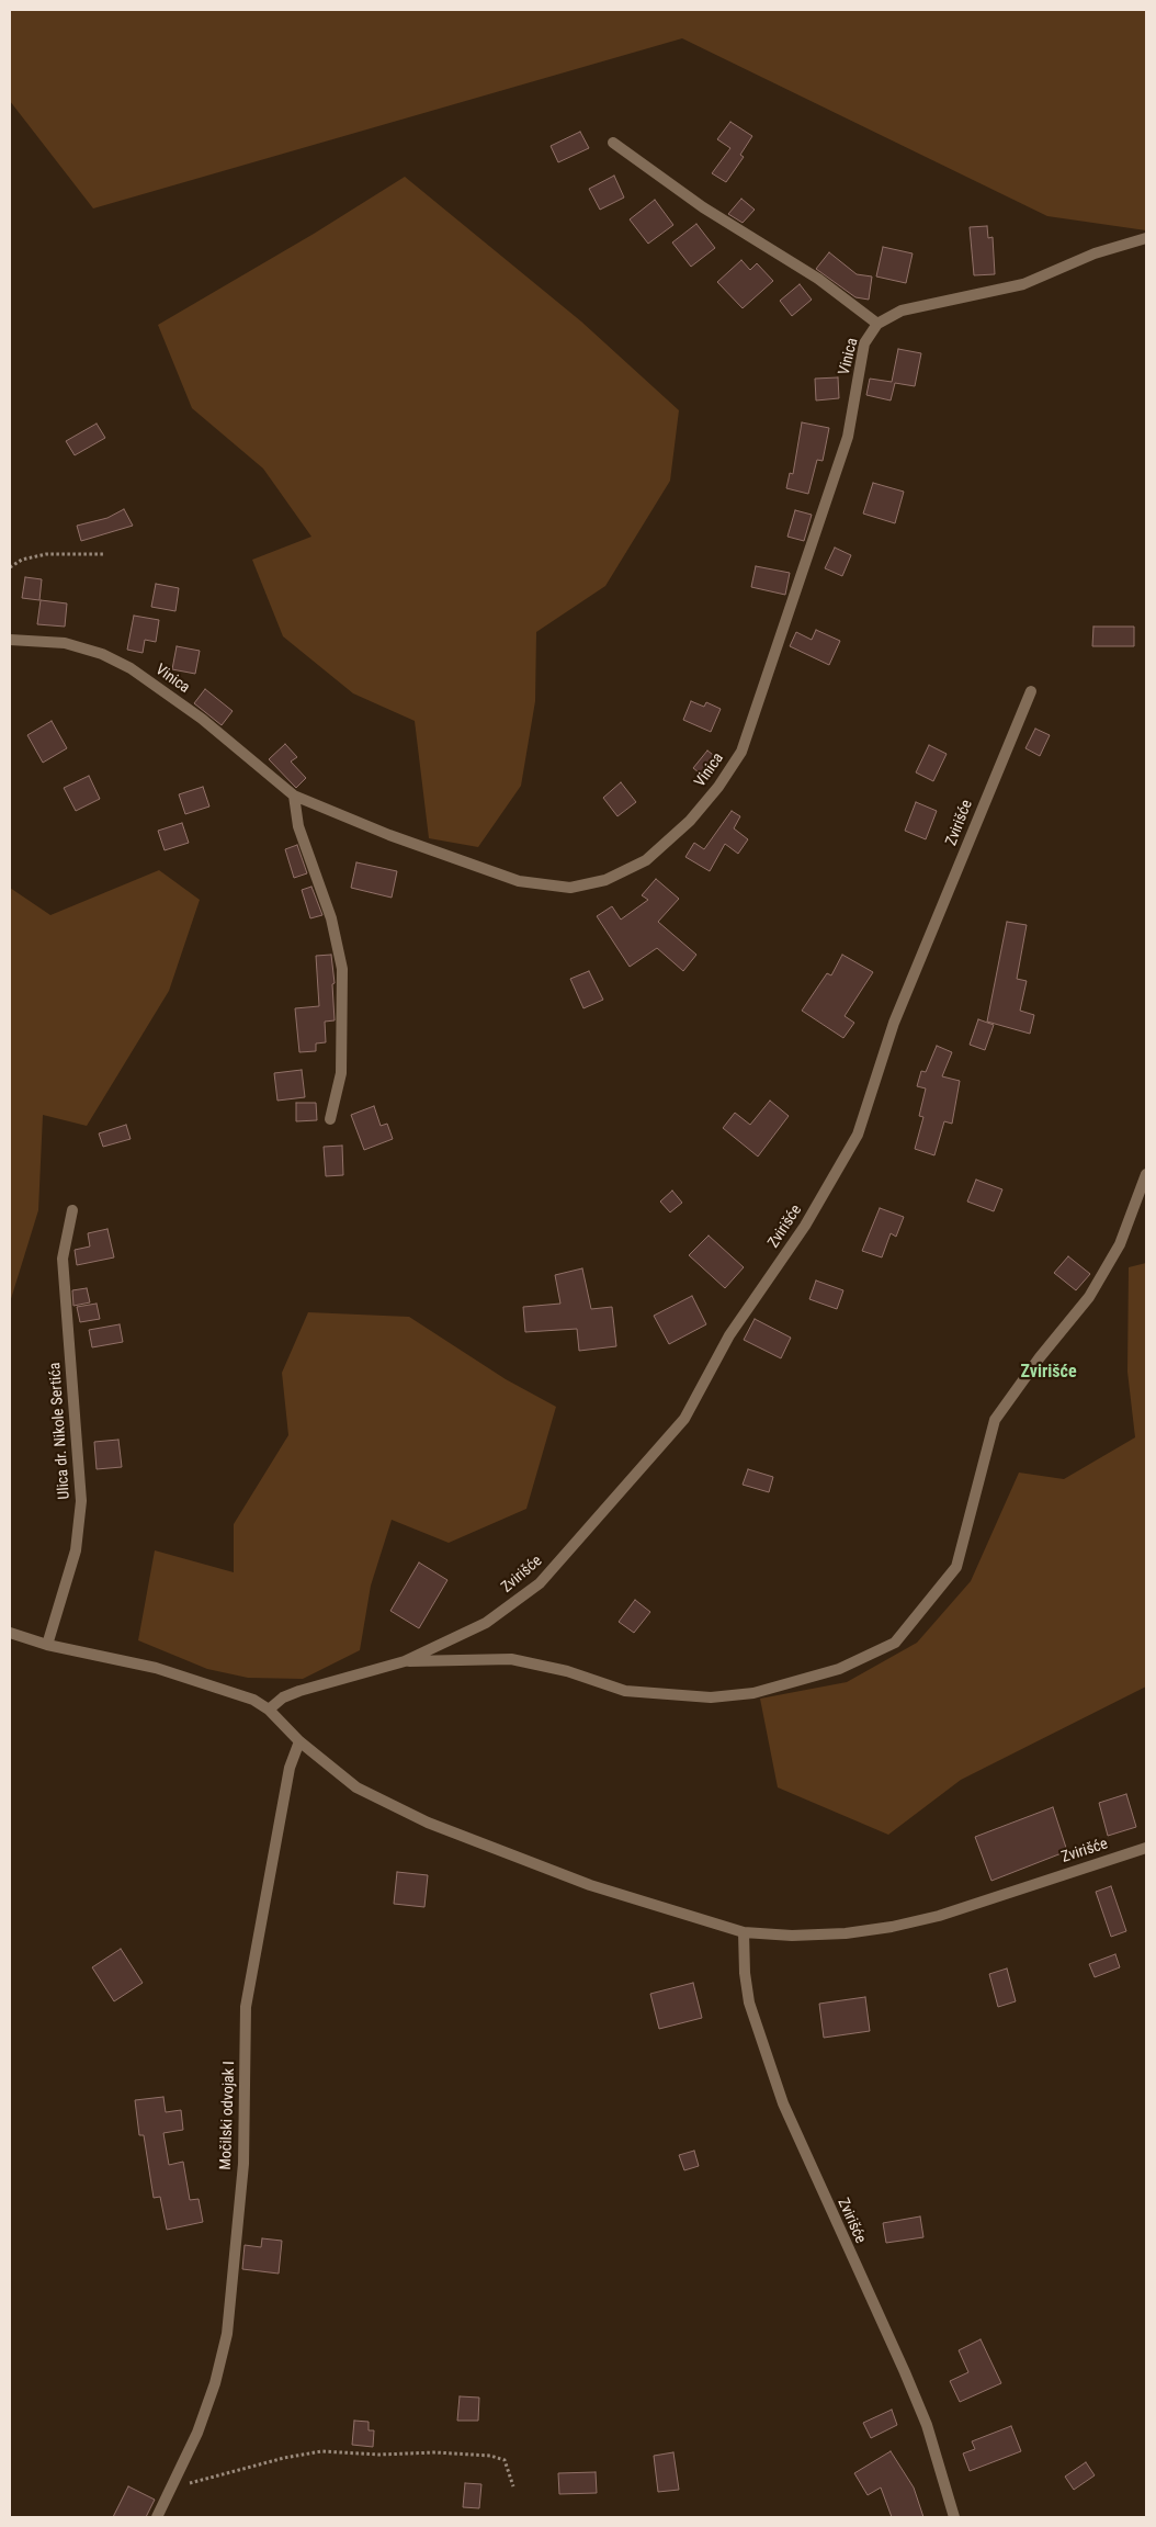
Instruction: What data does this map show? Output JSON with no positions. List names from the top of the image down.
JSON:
{
  "streets": {
    "street": [
      "Vinica",
      "Zvirišće",
      "Ulica dr. Nikole Sertića",
      "Močilski odvojak I"
    ]
  },
  "crossings": [
    ["Zvirišće", "Močilski odvojak I"]
  ],
  "districts": ["Zvirišće"]
}
